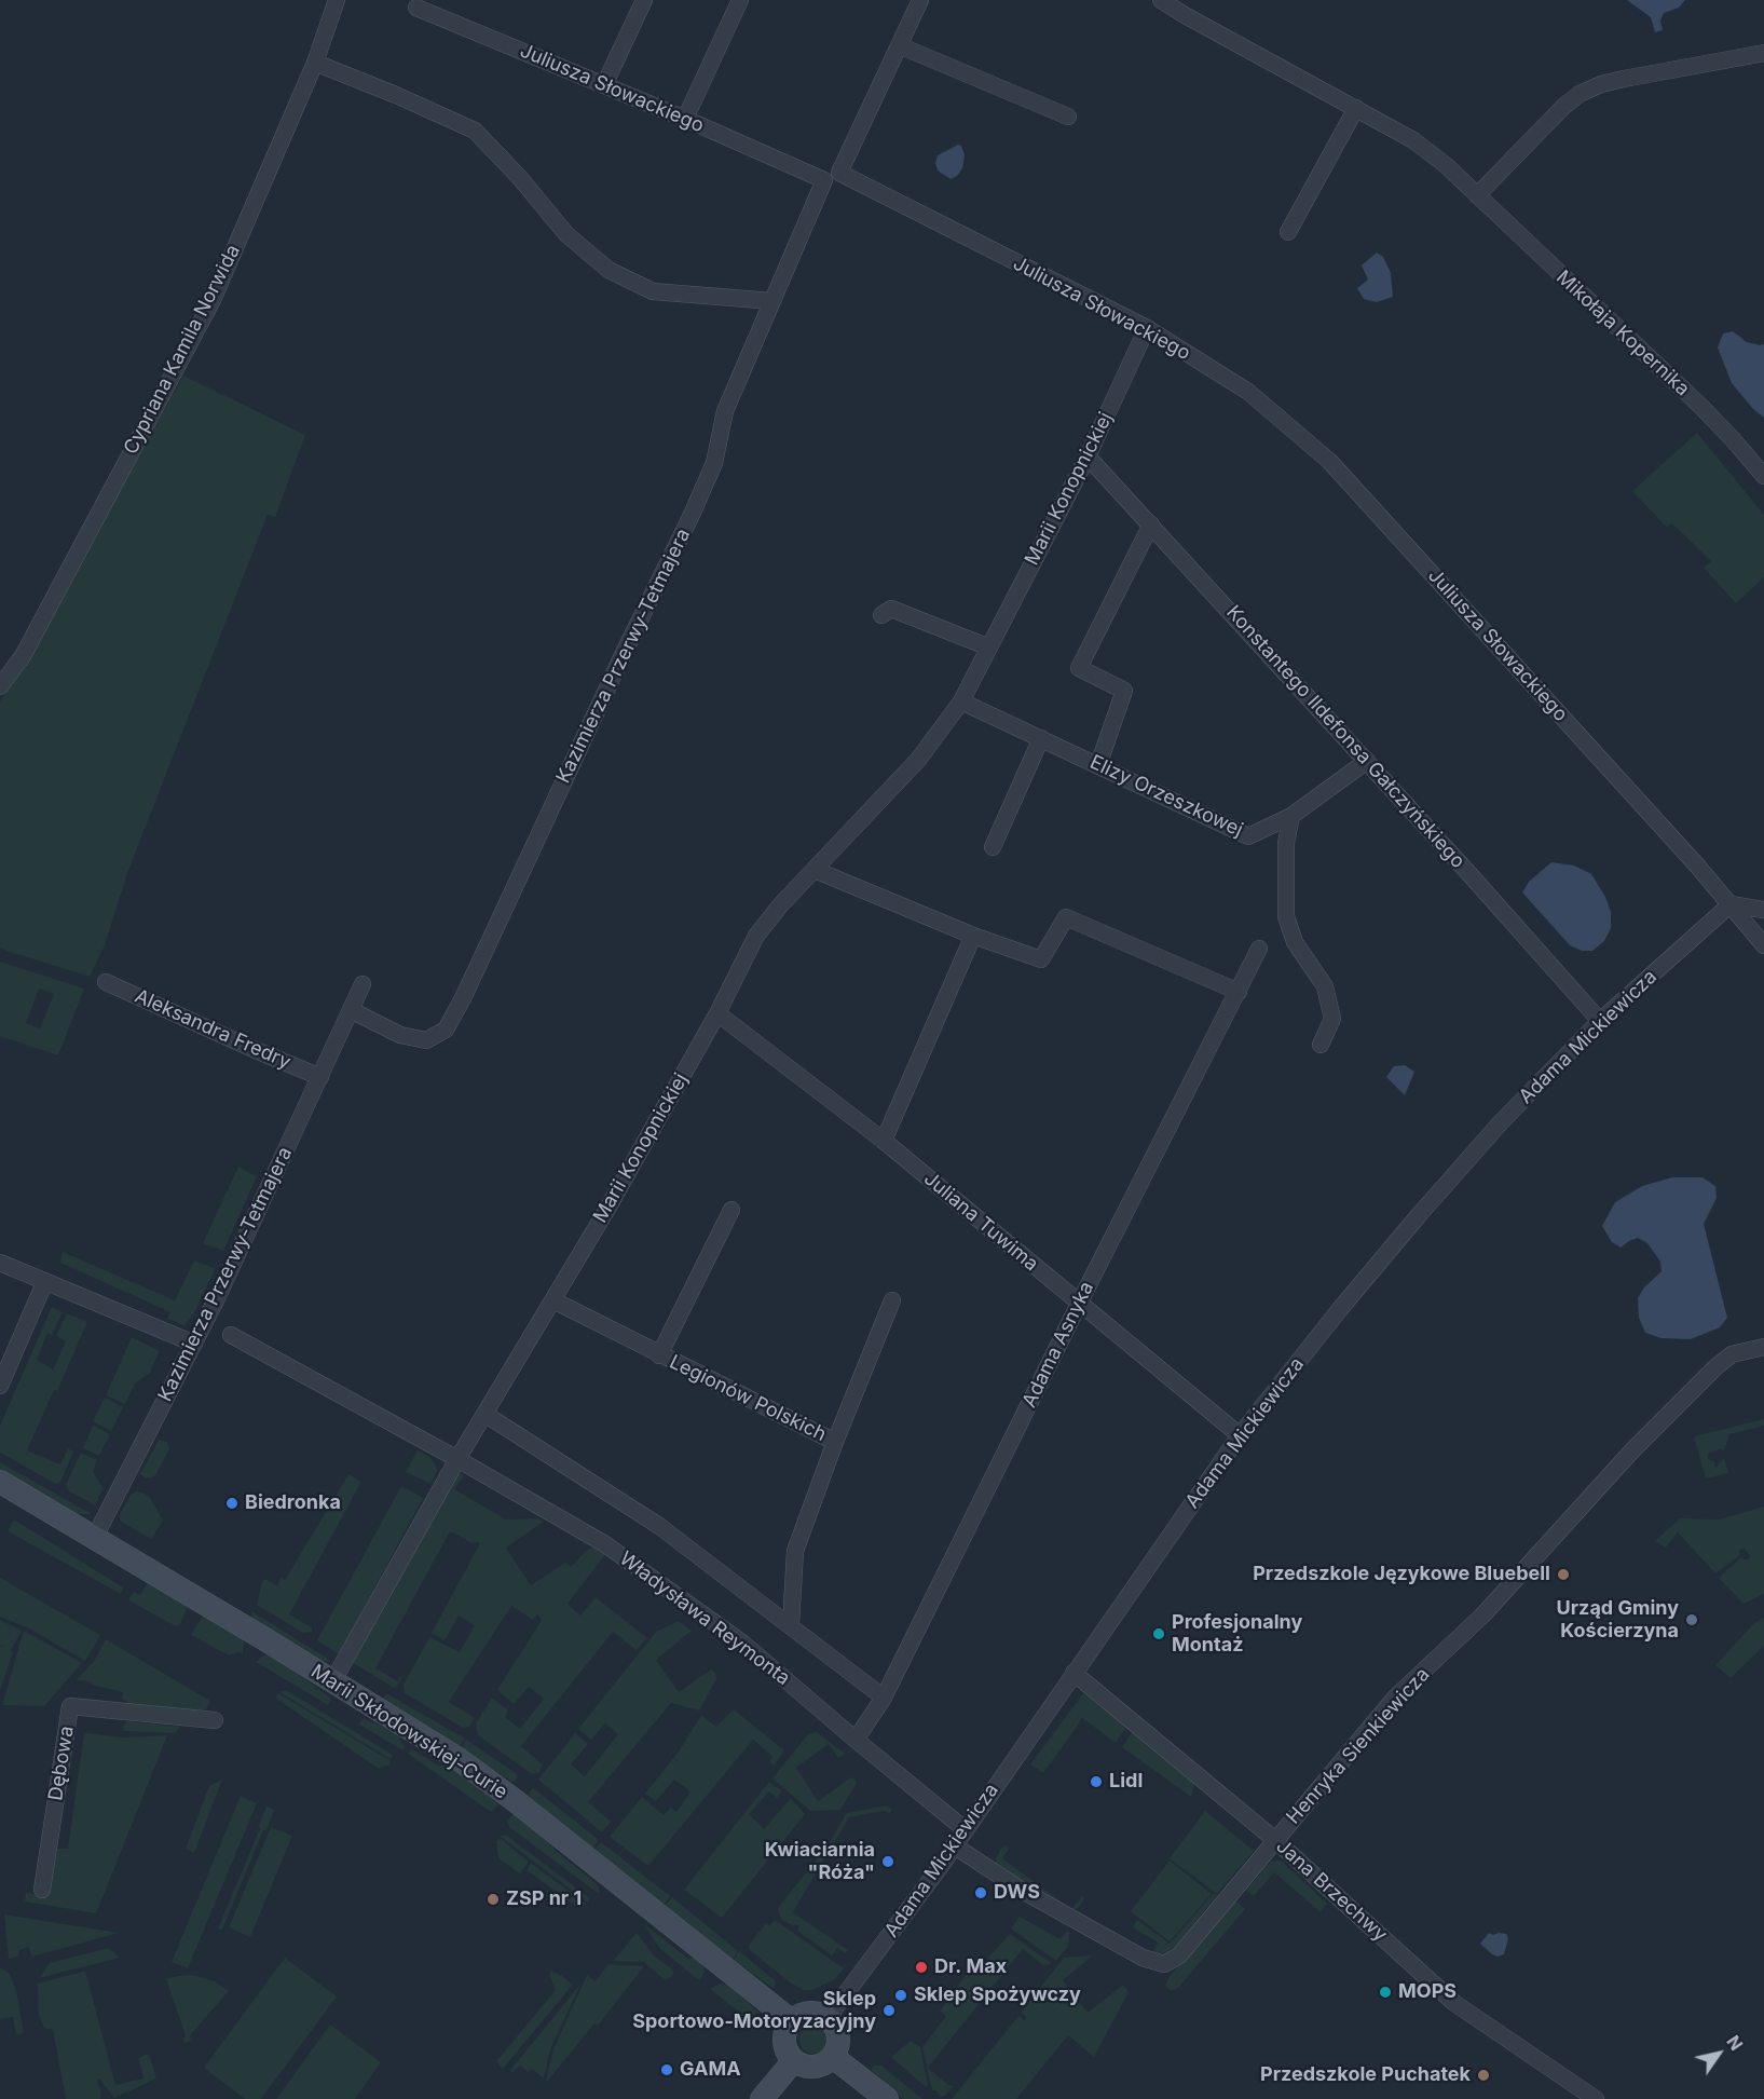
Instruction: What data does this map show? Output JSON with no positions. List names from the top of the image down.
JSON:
{
  "streets": {
    "street": [
      "Juliusza Słowackiego",
      "Mikołaja Kopernika",
      "Cypriana Kamila Norwida",
      "Marii Konopnickiej",
      "Kazimierza Przerwy-Tetmajera",
      "Konstantego Ildefonsa Gałczyńskiego",
      "Elizy Orzeszkowej",
      "Aleksandra Fredry",
      "Adama Mickiewicza",
      "Juliana Tuwima",
      "Adama Asnyka",
      "Legionów Polskich",
      "Władysława Reymonta",
      "Marii Skłodowskiej-Curie",
      "Henryka Sienkiewicza",
      "Dębowa",
      "Jana Brzechwy"
    ]
  },
  "crossings": [
    ["Juliusza Słowackiego", "Marii Konopnickiej"],
    ["Juliusza Słowackiego", "Kazimierza Przerwy-Tetmajera"],
    ["Juliusza Słowackiego", "Adama Mickiewicza"],
    ["Marii Konopnickiej", "Konstantego Ildefonsa Gałczyńskiego"],
    ["Marii Konopnickiej", "Elizy Orzeszkowej"],
    ["Marii Konopnickiej", "Juliana Tuwima"],
    ["Marii Konopnickiej", "Legionów Polskich"],
    ["Marii Konopnickiej", "Władysława Reymonta"],
    ["Marii Konopnickiej", "Marii Skłodowskiej-Curie"],
    ["Kazimierza Przerwy-Tetmajera", "Aleksandra Fredry"],
    ["Kazimierza Przerwy-Tetmajera", "Marii Skłodowskiej-Curie"],
    ["Konstantego Ildefonsa Gałczyńskiego", "Elizy Orzeszkowej"],
    ["Konstantego Ildefonsa Gałczyńskiego", "Adama Mickiewicza"],
    ["Adama Mickiewicza", "Juliana Tuwima"],
    ["Adama Mickiewicza", "Władysława Reymonta"],
    ["Adama Mickiewicza", "Marii Skłodowskiej-Curie"],
    ["Adama Mickiewicza", "Henryka Sienkiewicza"],
    ["Adama Mickiewicza", "Jana Brzechwy"],
    ["Juliana Tuwima", "Adama Asnyka"],
    ["Adama Asnyka", "Władysława Reymonta"],
    ["Henryka Sienkiewicza", "Jana Brzechwy"]
  ],
  "places": [
    "Biedronka",
    "Przedszkole Językowe Bluebell",
    "Urząd Gminy Kościerzyna",
    "Profesjonalny Montaż",
    "Lidl",
    "Kwiaciarnia \"Róża\"",
    "DWS",
    "ZSP nr 1",
    "Dr. Max",
    "MOPS",
    "Sklep Spożywczy",
    "Sklep Sportowo-Motoryzacyjny",
    "GAMA",
    "Przedszkole Puchatek"
  ],
  "north": "top right"
}
